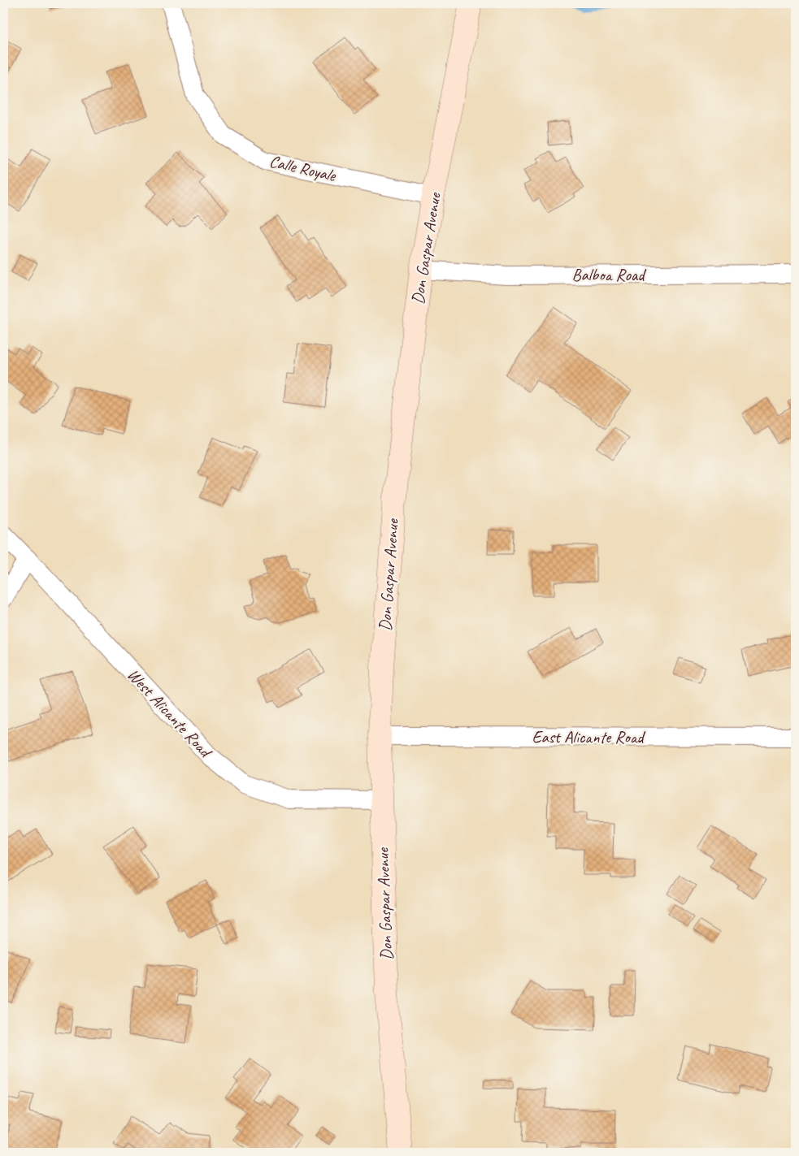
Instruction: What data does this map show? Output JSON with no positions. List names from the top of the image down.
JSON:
{
  "streets": {
    "street": [
      "Calle Royale",
      "Don Gaspar Avenue",
      "Balboa Road",
      "West Alicante Road",
      "East Alicante Road"
    ]
  },
  "crossings": [
    ["Calle Royale", "Don Gaspar Avenue"],
    ["Don Gaspar Avenue", "Balboa Road"],
    ["Don Gaspar Avenue", "West Alicante Road"],
    ["Don Gaspar Avenue", "East Alicante Road"]
  ]
}
